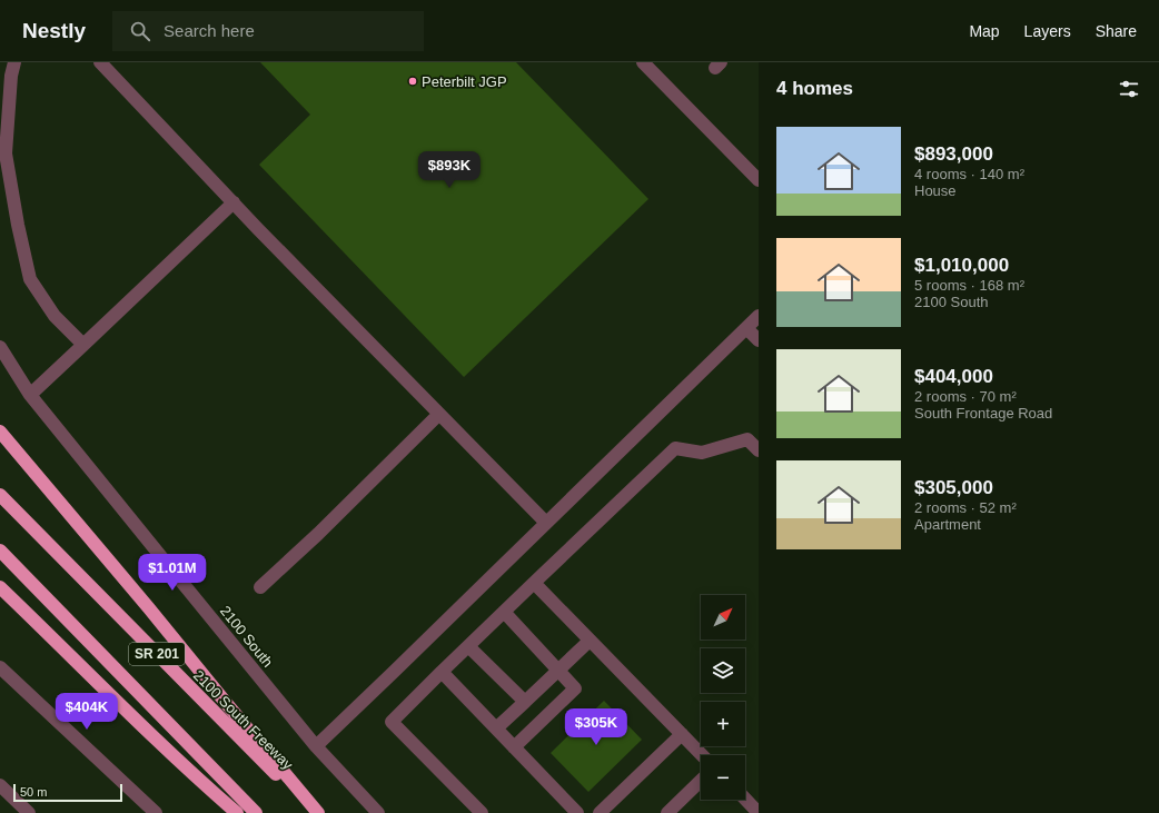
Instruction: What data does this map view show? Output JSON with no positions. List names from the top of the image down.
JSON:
{
  "streets": {
    "highway": ["SR 201", "2100 South Freeway"],
    "street": ["2100 South"]
  },
  "places": ["Peterbilt JGP"],
  "scale_bar": "50 m",
  "north": "top right",
  "page": {
    "header": "Nestly",
    "search": "Search here",
    "nav": ["Map", "Layers", "Share"],
    "heading": "4 homes",
    "list": [
      {
        "name": "$893,000",
        "note": "4 rooms · 140 m² · House"
      },
      {
        "name": "$1,010,000",
        "note": "5 rooms · 168 m² · 2100 South"
      },
      {
        "name": "$404,000",
        "note": "2 rooms · 70 m² · South Frontage Road"
      },
      {
        "name": "$305,000",
        "note": "2 rooms · 52 m² · Apartment"
      }
    ],
    "price": [
      "$893K",
      "$1.01M",
      "$404K",
      "$305K"
    ],
    "map_buttons": ["+", "−"],
    "scale": "50 m"
  }
}
